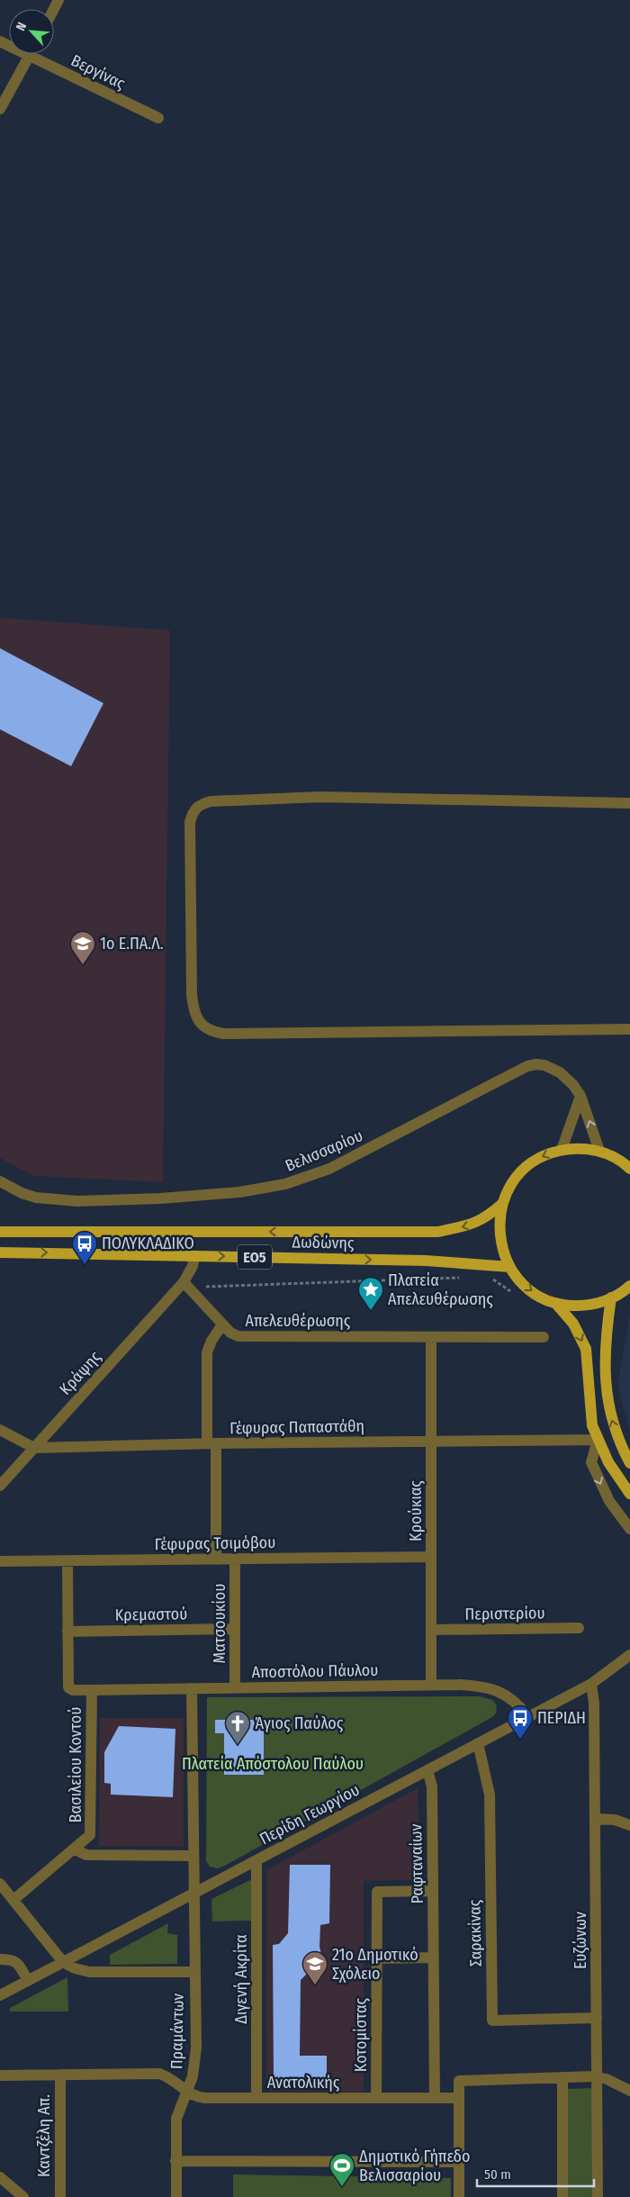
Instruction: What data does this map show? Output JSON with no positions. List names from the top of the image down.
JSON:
{
  "streets": {
    "main road": ["Δωδώνης", "ΕΟ5"],
    "street": [
      "Βεργίνας",
      "Βελισσαρίου",
      "Απελευθέρωσης",
      "Κράψης",
      "Γέφυρας Παπαστάθη",
      "Κρούκιας",
      "Γέφυρας Τσιμόβου",
      "Περιστερίου",
      "Κρεμαστού",
      "Ματσουκίου",
      "Αποστόλου Πάυλου",
      "Βασιλείου Κοντού",
      "Περίδη Γεωργίου",
      "Ραφταναίων",
      "Σαρακίνας",
      "Ευζώνων",
      "Διγενή Ακρίτα",
      "Πραμάντων",
      "Κοτομίστας",
      "Ανατολικής",
      "Καντζέλη Απ."
    ]
  },
  "crossings": [
    ["Βελισσαρίου", "Δωδώνης"],
    ["Απελευθέρωσης", "Κράψης"],
    ["Απελευθέρωσης", "Κρούκιας"],
    ["Κράψης", "Γέφυρας Παπαστάθη"],
    ["Γέφυρας Παπαστάθη", "Κρούκιας"],
    ["Κρούκιας", "Γέφυρας Τσιμόβου"],
    ["Κρούκιας", "Περιστερίου"],
    ["Κρούκιας", "Αποστόλου Πάυλου"],
    ["Γέφυρας Τσιμόβου", "Ματσουκίου"],
    ["Γέφυρας Τσιμόβου", "Βασιλείου Κοντού"],
    ["Κρεμαστού", "Ματσουκίου"],
    ["Κρεμαστού", "Βασιλείου Κοντού"],
    ["Ματσουκίου", "Αποστόλου Πάυλου"],
    ["Αποστόλου Πάυλου", "Βασιλείου Κοντού"],
    ["Αποστόλου Πάυλου", "Περίδη Γεωργίου"],
    ["Αποστόλου Πάυλου", "Πραμάντων"],
    ["Περίδη Γεωργίου", "Ραφταναίων"],
    ["Περίδη Γεωργίου", "Σαρακίνας"],
    ["Περίδη Γεωργίου", "Ευζώνων"],
    ["Περίδη Γεωργίου", "Διγενή Ακρίτα"],
    ["Περίδη Γεωργίου", "Πραμάντων"],
    ["Ραφταναίων", "Κοτομίστας"],
    ["Ραφταναίων", "Ανατολικής"],
    ["Σαρακίνας", "Ευζώνων"],
    ["Διγενή Ακρίτα", "Ανατολικής"],
    ["Πραμάντων", "Ανατολικής"],
    ["Κοτομίστας", "Ανατολικής"],
    ["Ανατολικής", "Καντζέλη Απ."]
  ],
  "parks": ["Πλατεία Απόστολου Παύλου"],
  "places": {
    "school or university": ["1ο Ε.ΠΑ.Λ.", "21ο Δημοτικό Σχόλειο"],
    "bus stop": ["ΠΟΛΥΚΛΑΔΙΚΟ", "ΠΕΡΙΔΗ"],
    "place": ["Πλατεία Απελευθέρωσης"],
    "church": ["Άγιος Παύλος"],
    "sports": ["Δημοτικό Γήπεδο Βελισσαρίου"]
  },
  "scale_bar": "50 m",
  "north": "top left"
}
